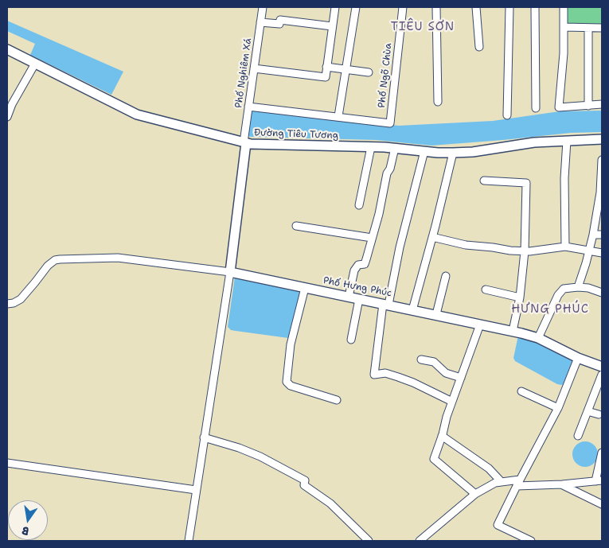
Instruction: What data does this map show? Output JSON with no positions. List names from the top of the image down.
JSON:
{
  "streets": {
    "street": [
      "Phố Nghiêm Xá",
      "Phố Ngõ Chùa",
      "Đường Tiêu Tương",
      "Phố Hưng Phúc"
    ]
  },
  "crossings": [
    ["Phố Nghiêm Xá", "Đường Tiêu Tương"]
  ],
  "districts": ["TIÊU SƠN", "HƯNG PHÚC"],
  "north": "bottom"
}
